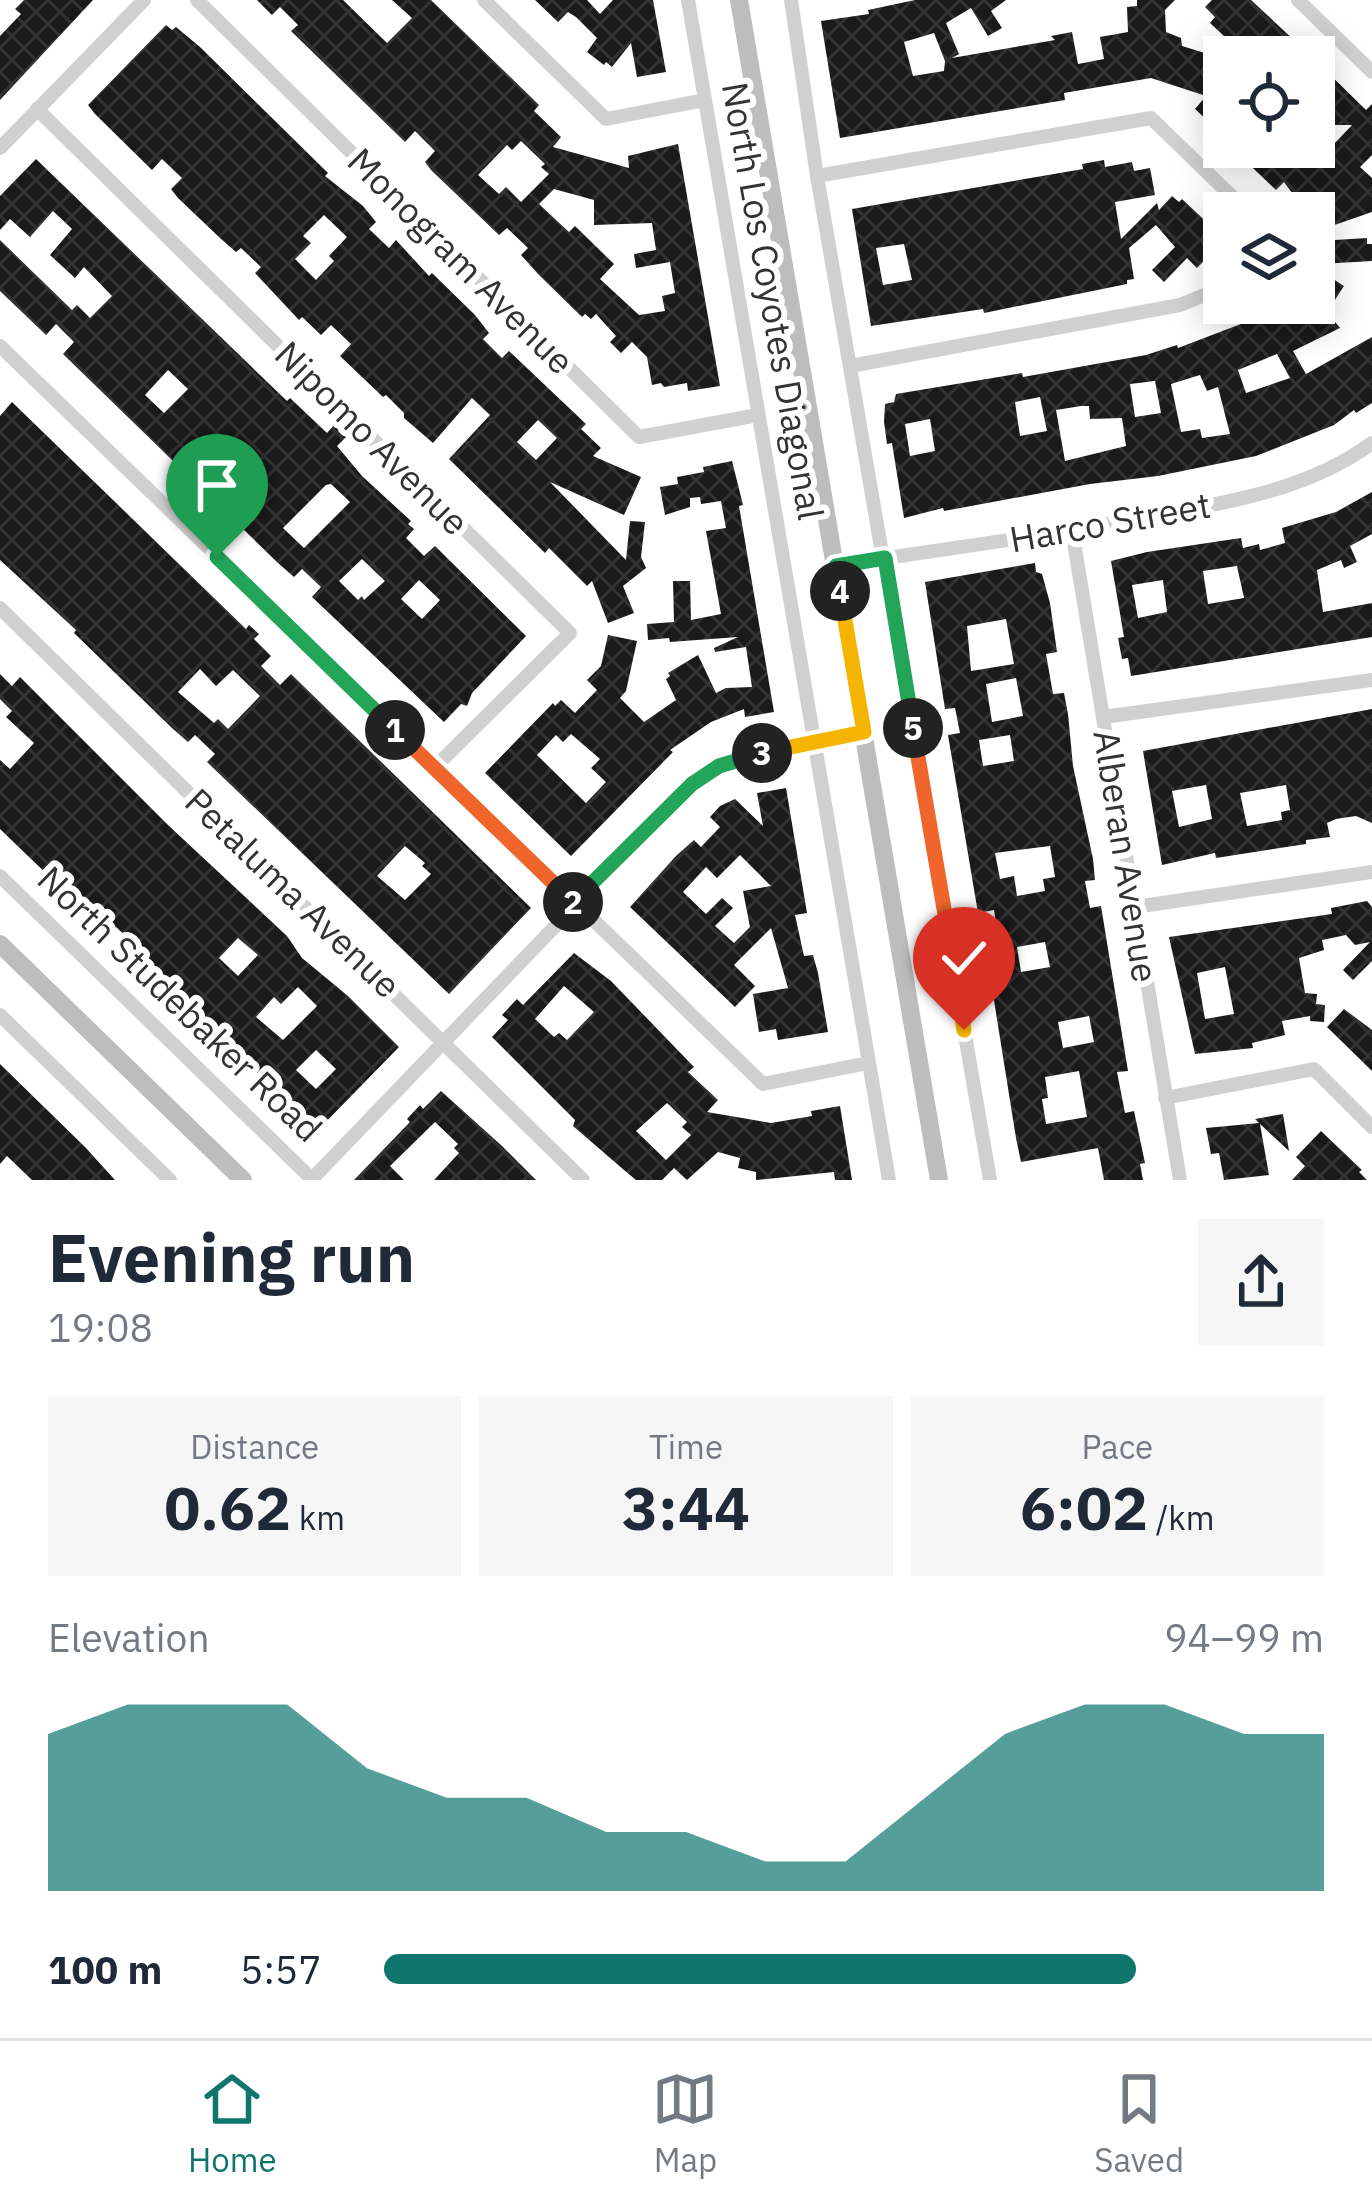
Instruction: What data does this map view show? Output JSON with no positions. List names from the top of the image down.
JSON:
{
  "streets": {
    "main road": ["North Los Coyotes Diagonal"],
    "street": [
      "Monogram Avenue",
      "Nipomo Avenue",
      "Harco Street",
      "Alberan Avenue",
      "Petaluma Avenue",
      "North Studebaker Road"
    ]
  },
  "crossings": [
    ["Monogram Avenue", "North Los Coyotes Diagonal"],
    ["North Los Coyotes Diagonal", "Harco Street"],
    ["Harco Street", "Alberan Avenue"]
  ],
  "page": {
    "pins": [
      "4",
      "5",
      "1",
      "3",
      "2"
    ],
    "heading": ["Evening run", "19:08"],
    "stats": [
      ["Distance", "0.62 km"],
      ["Time", "3:44"],
      ["Pace", "6:02 /km"]
    ],
    "chart": ["Elevation", "94–99 m"],
    "list": [
      {
        "name": "100 m",
        "note": "5:57"
      }
    ],
    "tabs": ["Home", "Map", "Saved"]
  }
}
